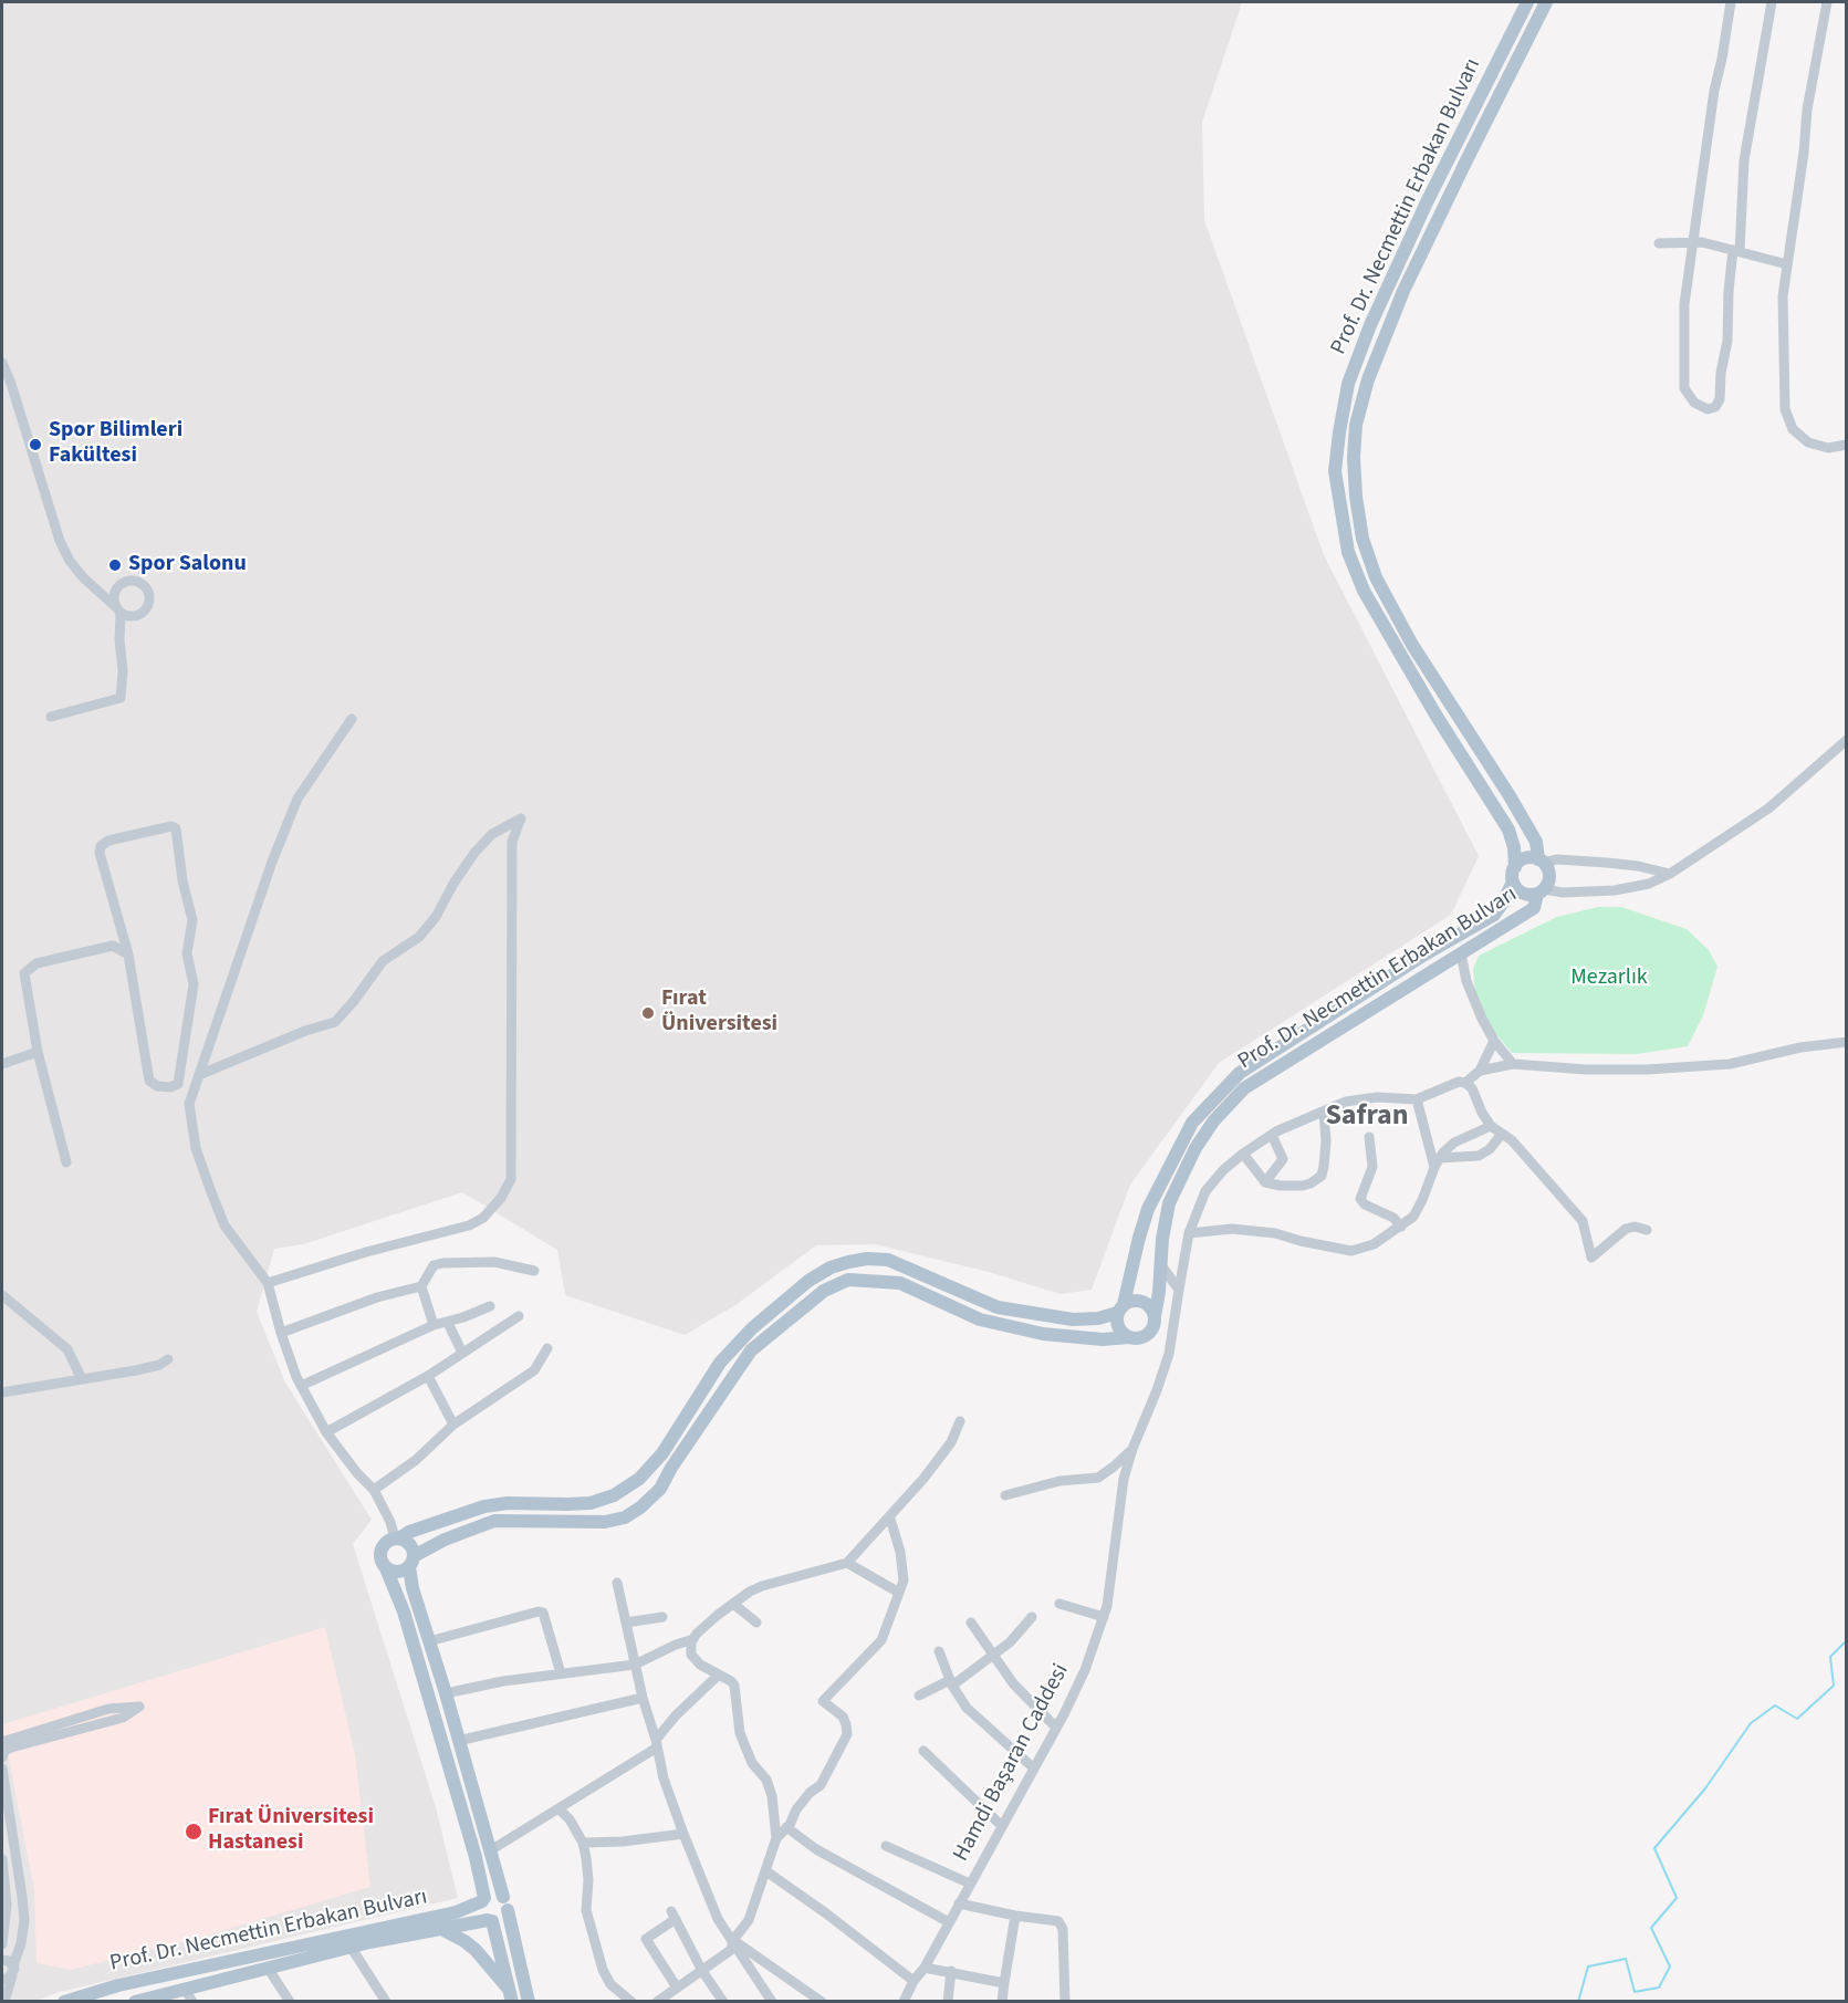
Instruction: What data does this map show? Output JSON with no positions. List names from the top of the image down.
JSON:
{
  "streets": {
    "main road": ["Prof. Dr. Necmettin Erbakan Bulvarı"],
    "street": ["Hamdi Başaran Caddesi"]
  },
  "districts": ["Safran"],
  "parks": ["Mezarlık"],
  "places": [
    "Spor Bilimleri Fakültesi",
    "Spor Salonu",
    "Fırat Üniversitesi",
    "Fırat Üniversitesi Hastanesi"
  ]
}
